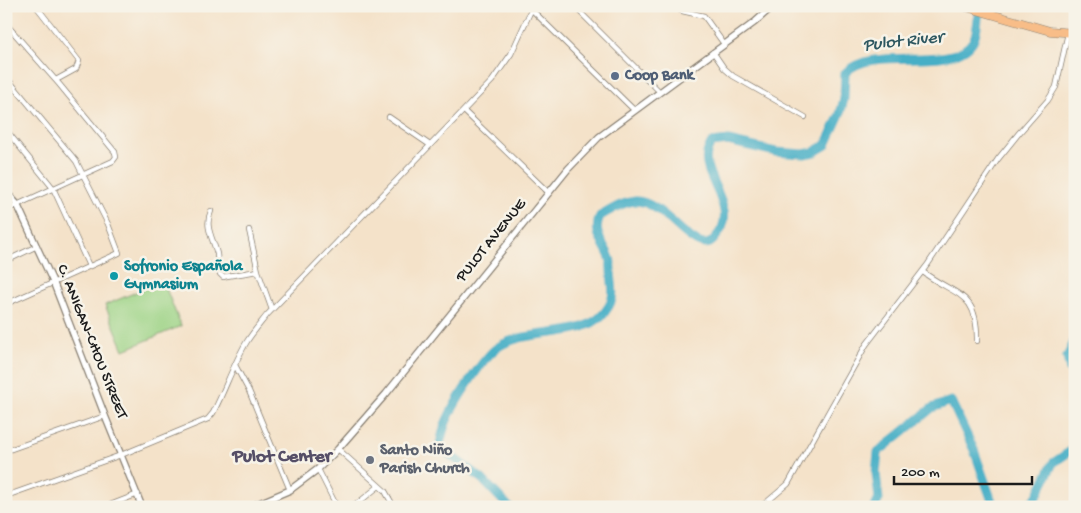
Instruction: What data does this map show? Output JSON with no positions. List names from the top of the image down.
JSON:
{
  "streets": {
    "street": ["PULOT AVENUE", "C. ANIGAN-CHOU STREET"]
  },
  "districts": ["Pulot Center"],
  "water": ["Pulot River"],
  "places": ["Coop Bank", "Sofronio Española Gymnasium", "Santo Niño Parish Church"],
  "scale_bar": "200 m"
}
